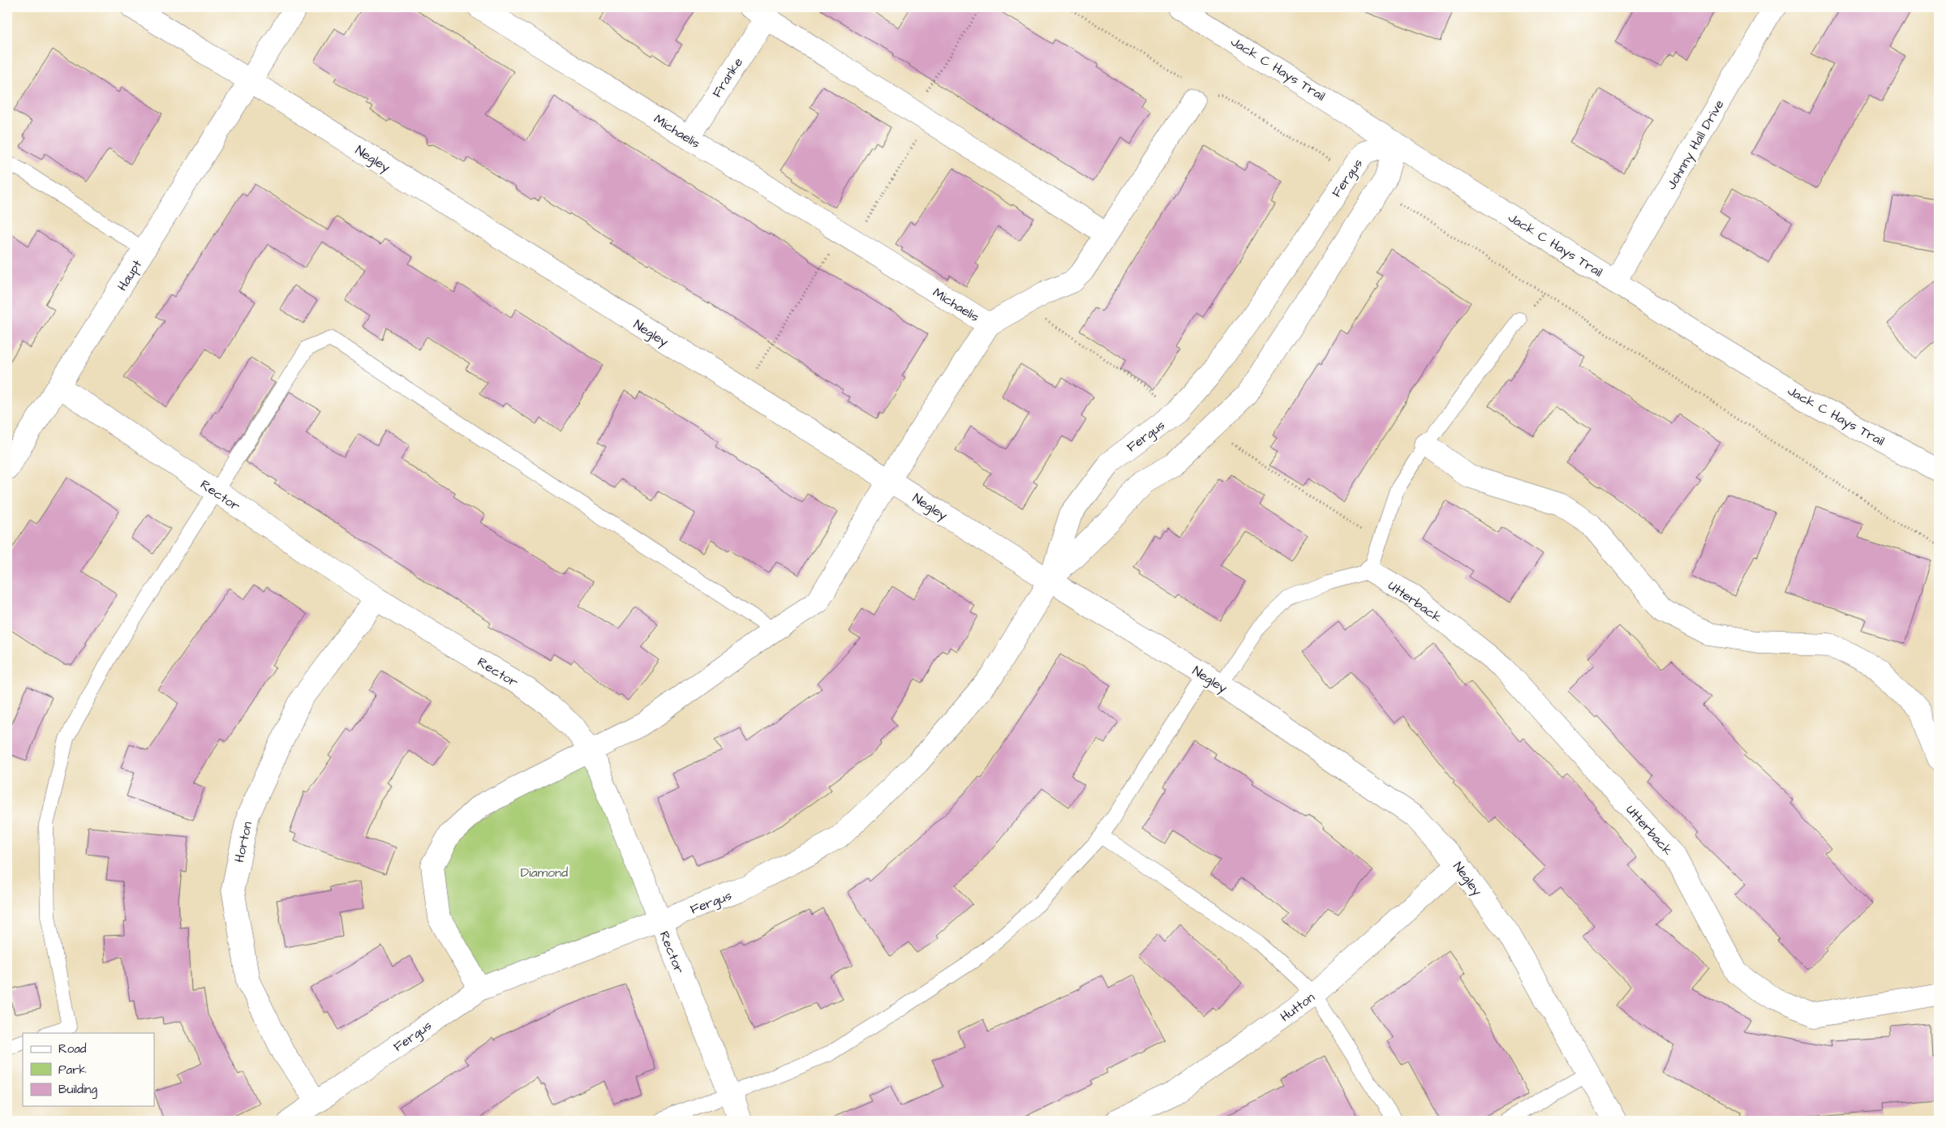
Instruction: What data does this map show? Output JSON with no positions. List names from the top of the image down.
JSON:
{
  "streets": {
    "street": [
      "Jack C Hays Trail",
      "Franke",
      "Michaelis",
      "Johnny Hall Drive",
      "Negley",
      "Fergus",
      "Haupt",
      "Rector",
      "Utterback",
      "Horton",
      "Hutton"
    ]
  },
  "crossings": [
    ["Jack C Hays Trail", "Johnny Hall Drive"],
    ["Jack C Hays Trail", "Fergus"],
    ["Franke", "Michaelis"],
    ["Negley", "Fergus"],
    ["Negley", "Haupt"],
    ["Negley", "Hutton"],
    ["Fergus", "Rector"],
    ["Fergus", "Horton"],
    ["Haupt", "Rector"],
    ["Rector", "Horton"]
  ],
  "parks": ["Diamond"],
  "legend": ["Road", "Park", "Building"]
}
